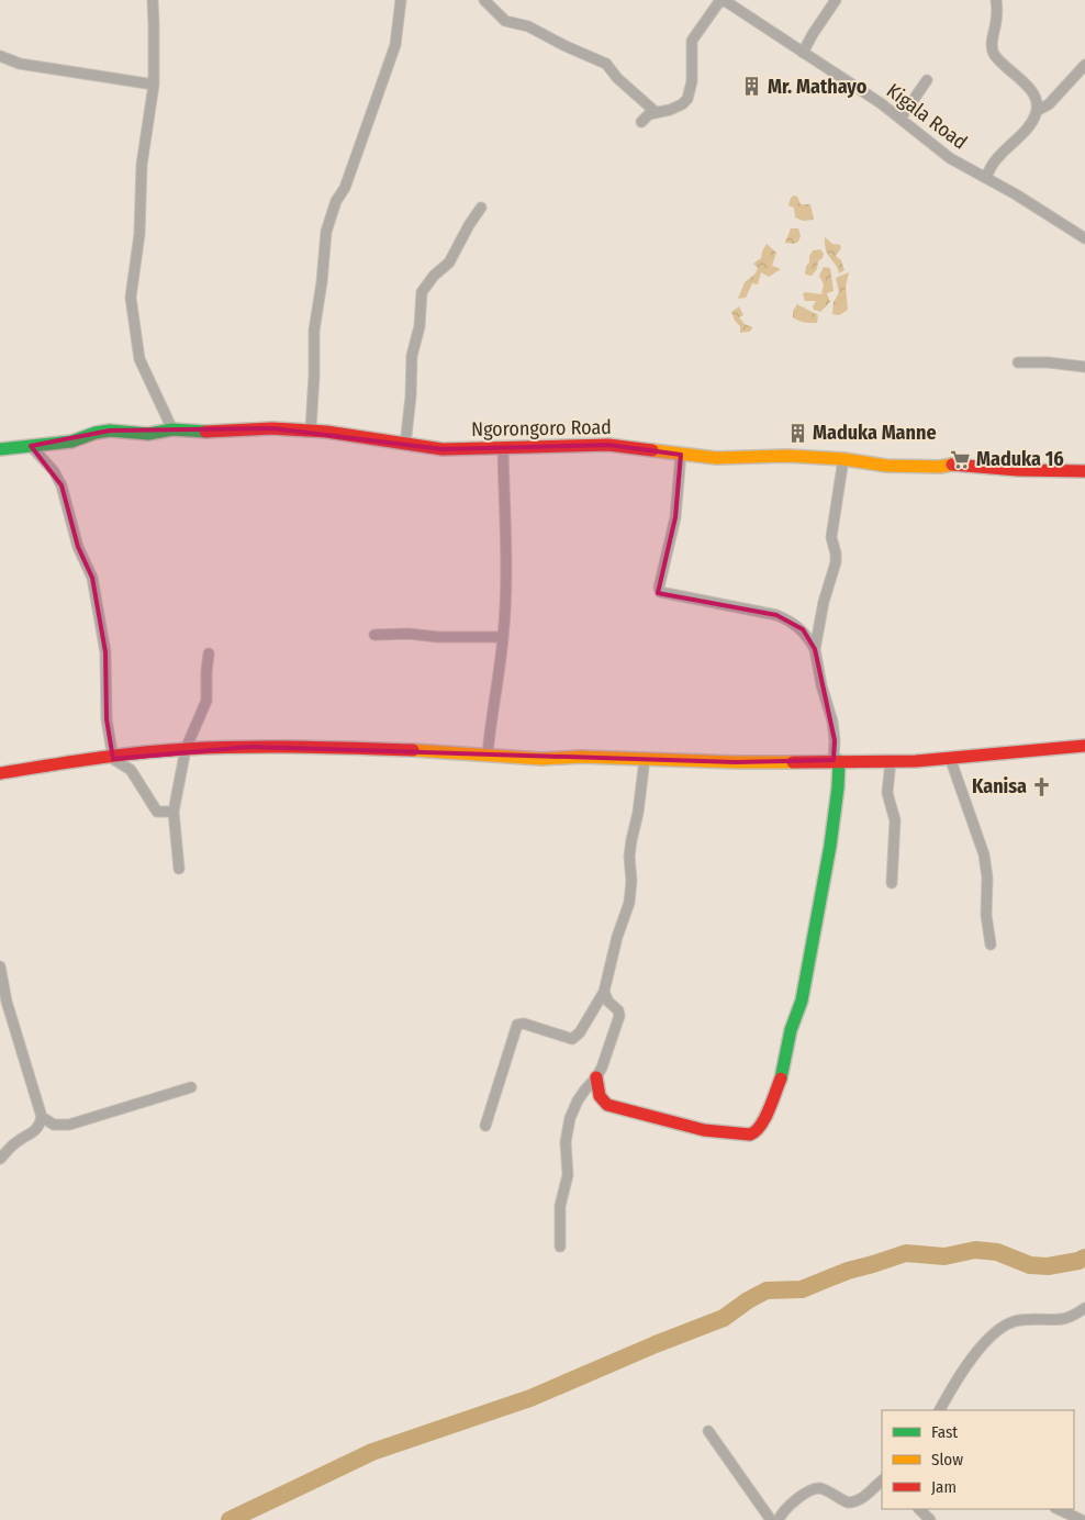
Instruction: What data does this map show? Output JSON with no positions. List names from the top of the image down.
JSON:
{
  "streets": {
    "street": ["Kigala Road", "Ngorongoro Road"]
  },
  "places": {
    "building": ["Mr. Mathayo", "Maduka Manne"],
    "supermarket": ["Maduka 16"],
    "church": ["Kanisa"]
  },
  "legend": ["Fast", "Slow", "Jam"]
}
